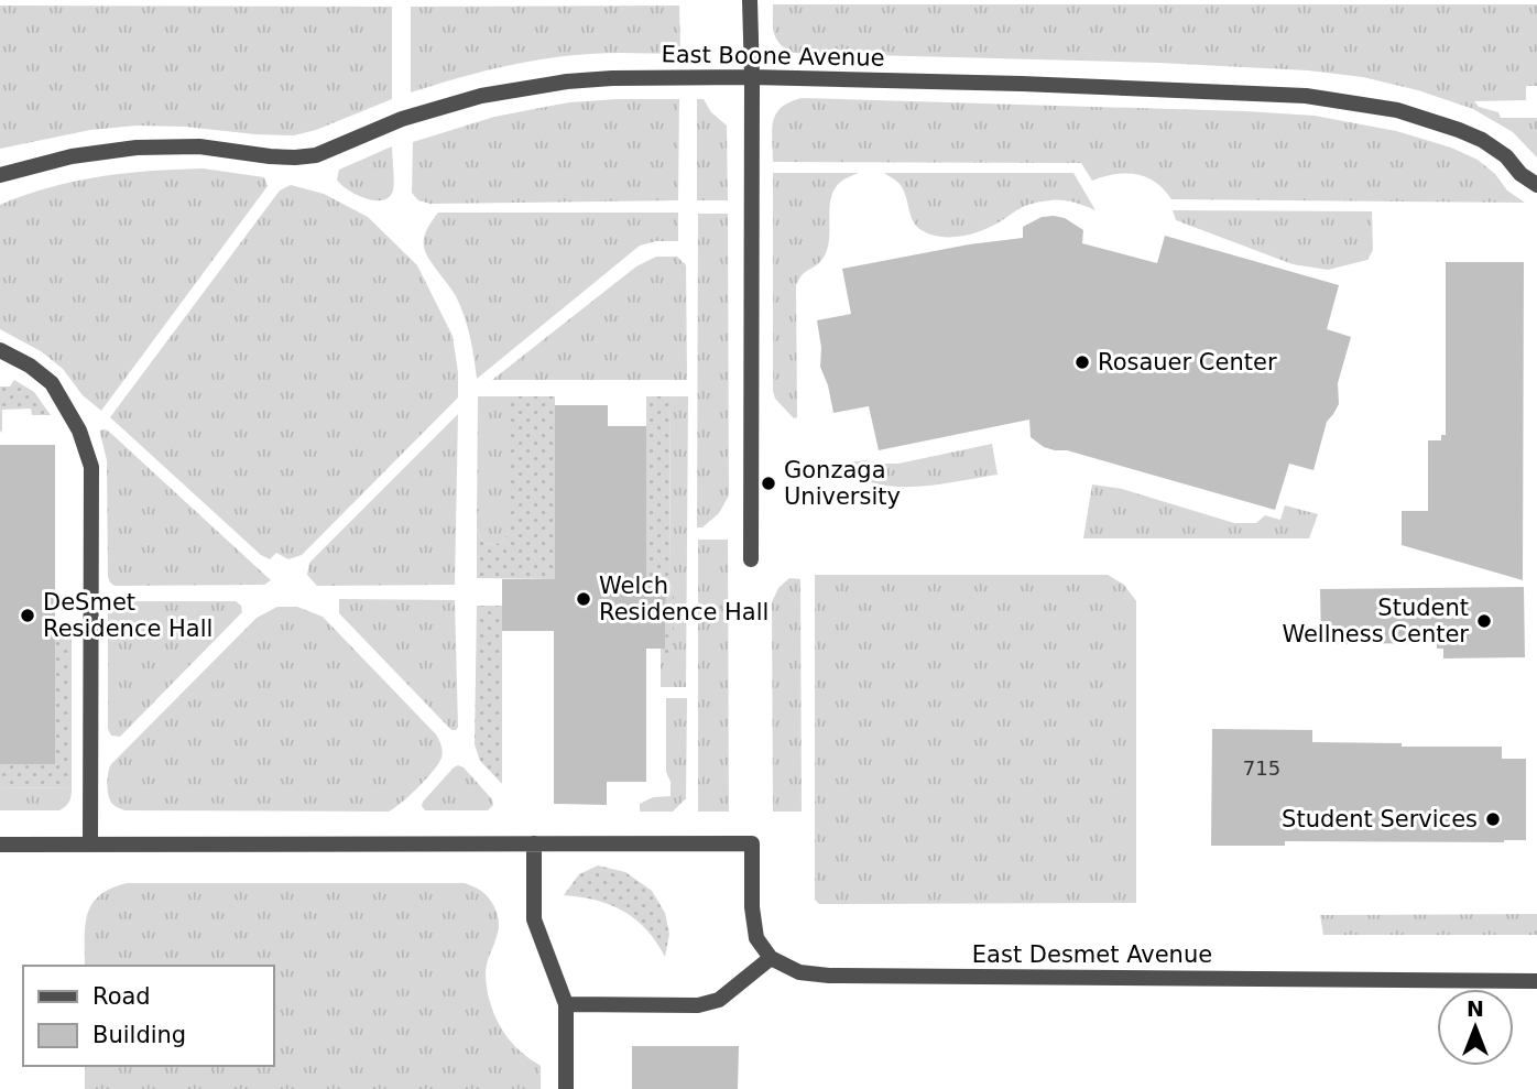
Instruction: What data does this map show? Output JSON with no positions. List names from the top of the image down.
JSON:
{
  "streets": {
    "street": ["East Boone Avenue", "East Desmet Avenue"]
  },
  "places": [
    "Rosauer Center",
    "Gonzaga University",
    "Welch Residence Hall",
    "DeSmet Residence Hall",
    "Student Wellness Center",
    "Student Services"
  ],
  "house_numbers": ["715"],
  "legend": ["Road", "Building"],
  "north": "top"
}
